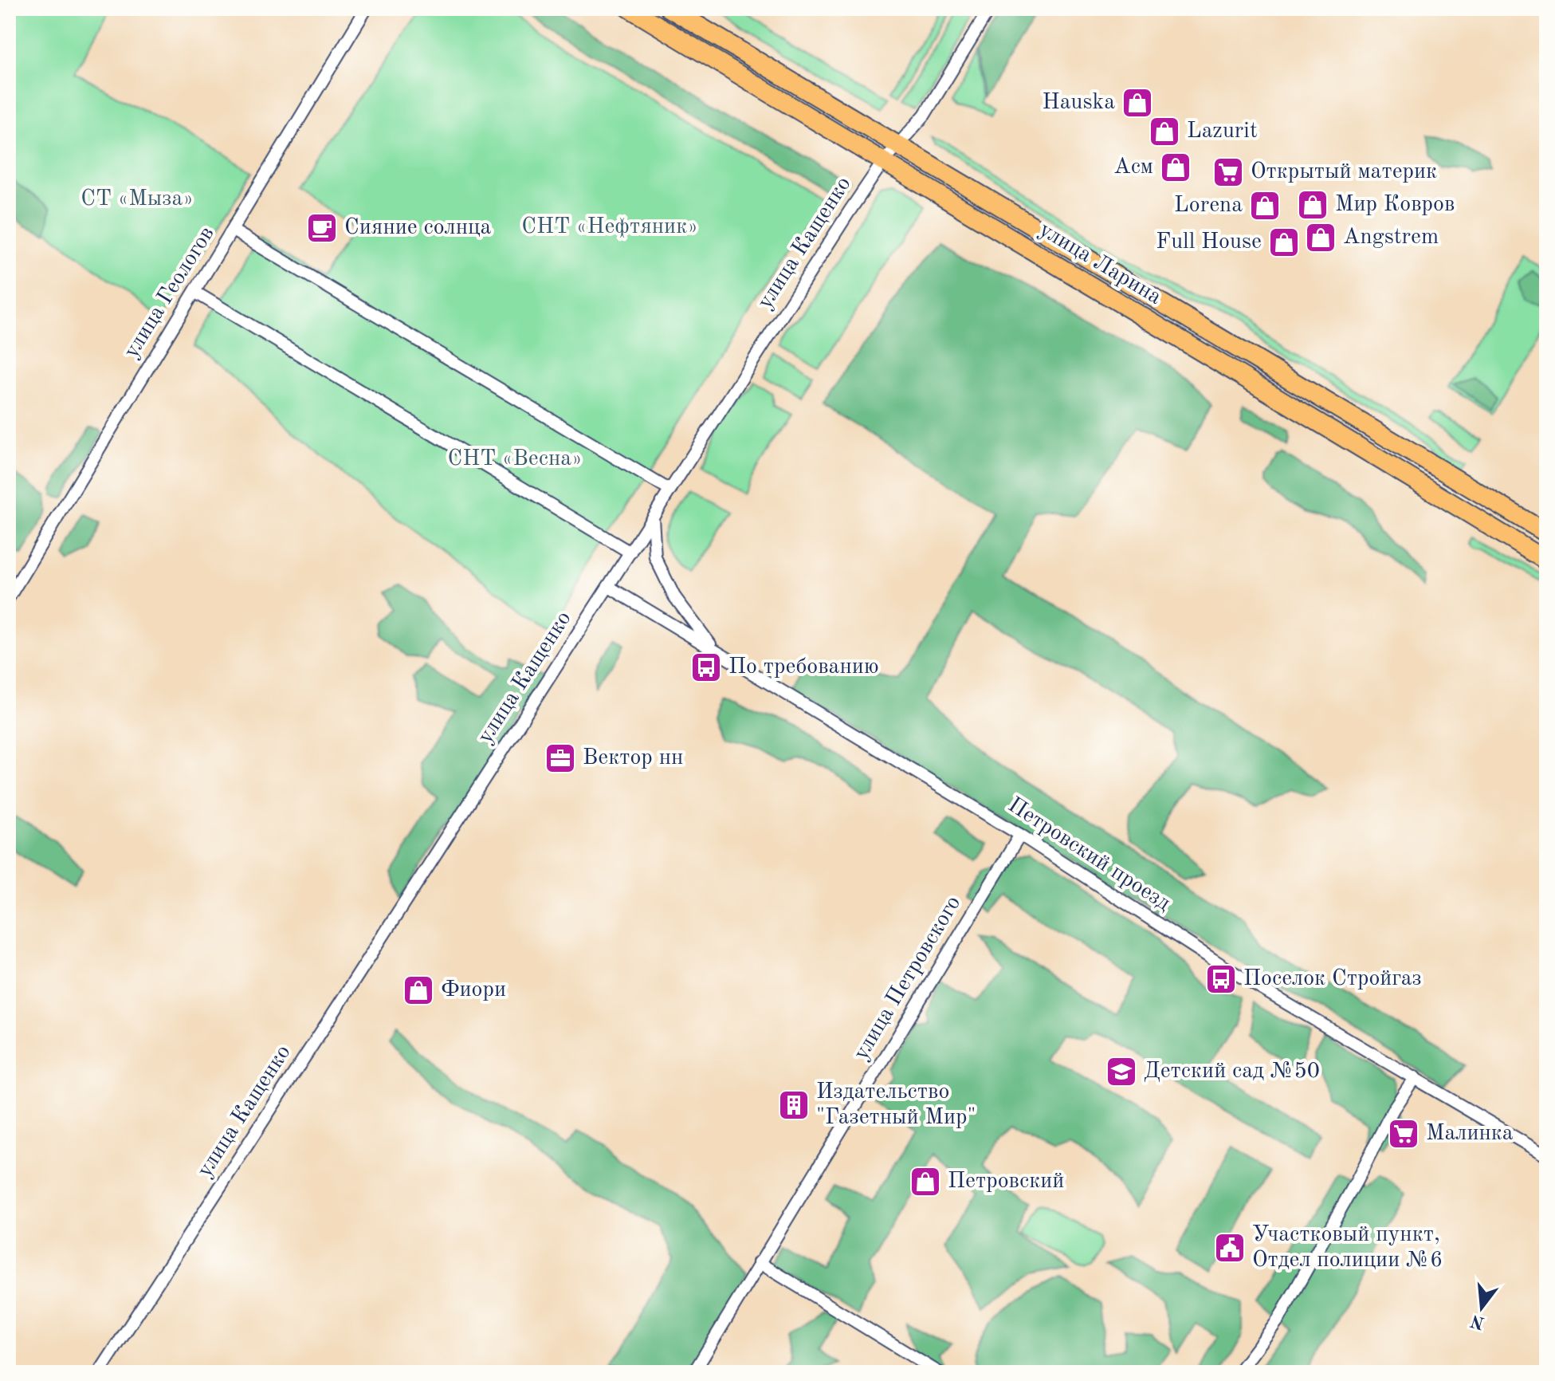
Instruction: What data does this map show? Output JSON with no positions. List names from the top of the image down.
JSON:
{
  "streets": {
    "main road": ["улица Ларина"],
    "street": [
      "улица Кащенко",
      "улица Геологов",
      "Петровский проезд",
      "улица Петровского"
    ]
  },
  "crossings": [
    ["улица Кащенко", "улица Ларина"],
    ["улица Кащенко", "Петровский проезд"],
    ["Петровский проезд", "улица Петровского"]
  ],
  "parks": ["СТ «Мыза»", "СНТ «Нефтяник»", "СНТ «Весна»"],
  "places": {
    "shop": [
      "Hauska",
      "Lazurit",
      "Асм",
      "Мир Ковров",
      "Lorena",
      "Angstrem",
      "Full House",
      "Фиори",
      "Петровский"
    ],
    "supermarket": ["Открытый материк", "Малинка"],
    "cafe": ["Сияние солнца"],
    "bus stop": ["По требованию", "Поселок Стройгаз"],
    "office": ["Вектор нн"],
    "school or university": ["Детский сад №50"],
    "building": ["Издательство \"Газетный Мир\""],
    "public building": ["Участковый пункт, Отдел полиции №6"]
  },
  "north": "bottom"
}
